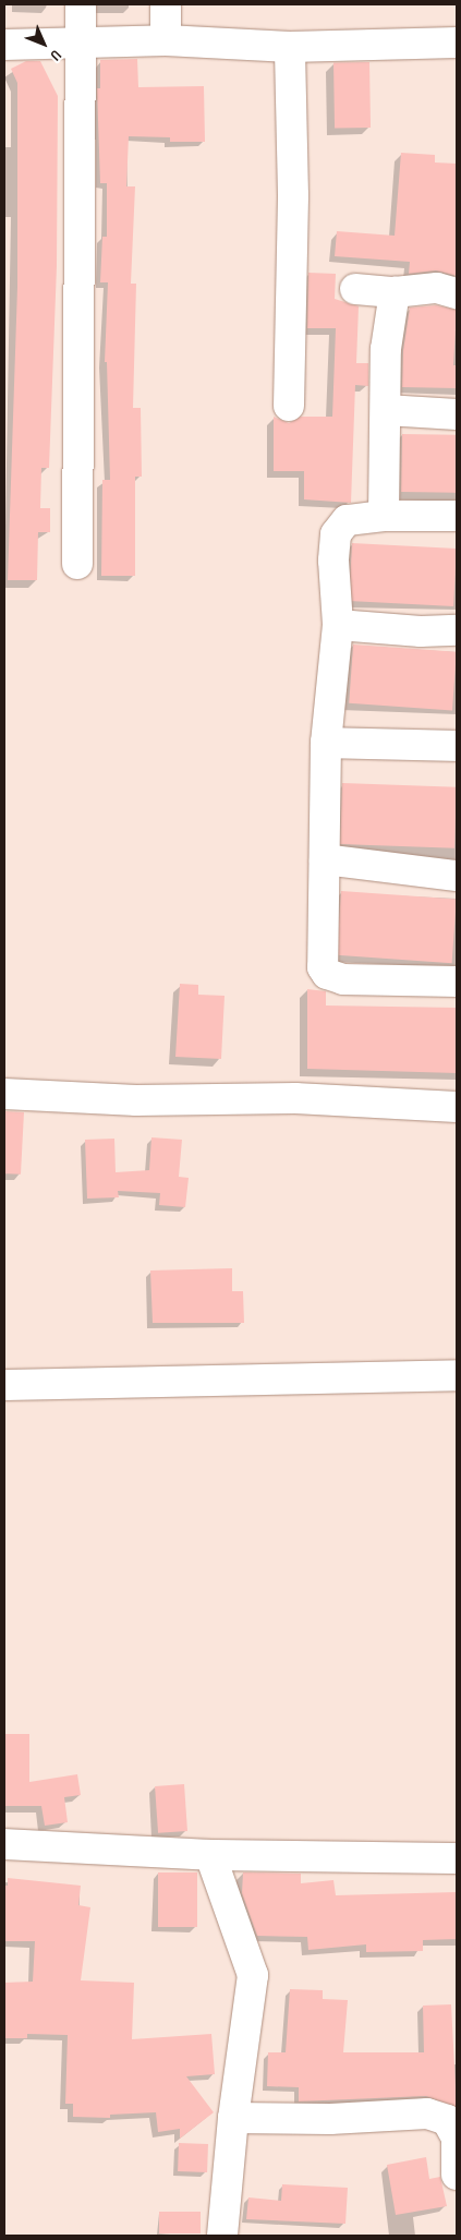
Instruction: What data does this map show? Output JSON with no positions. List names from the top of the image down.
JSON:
{
  "north": "bottom right"
}
